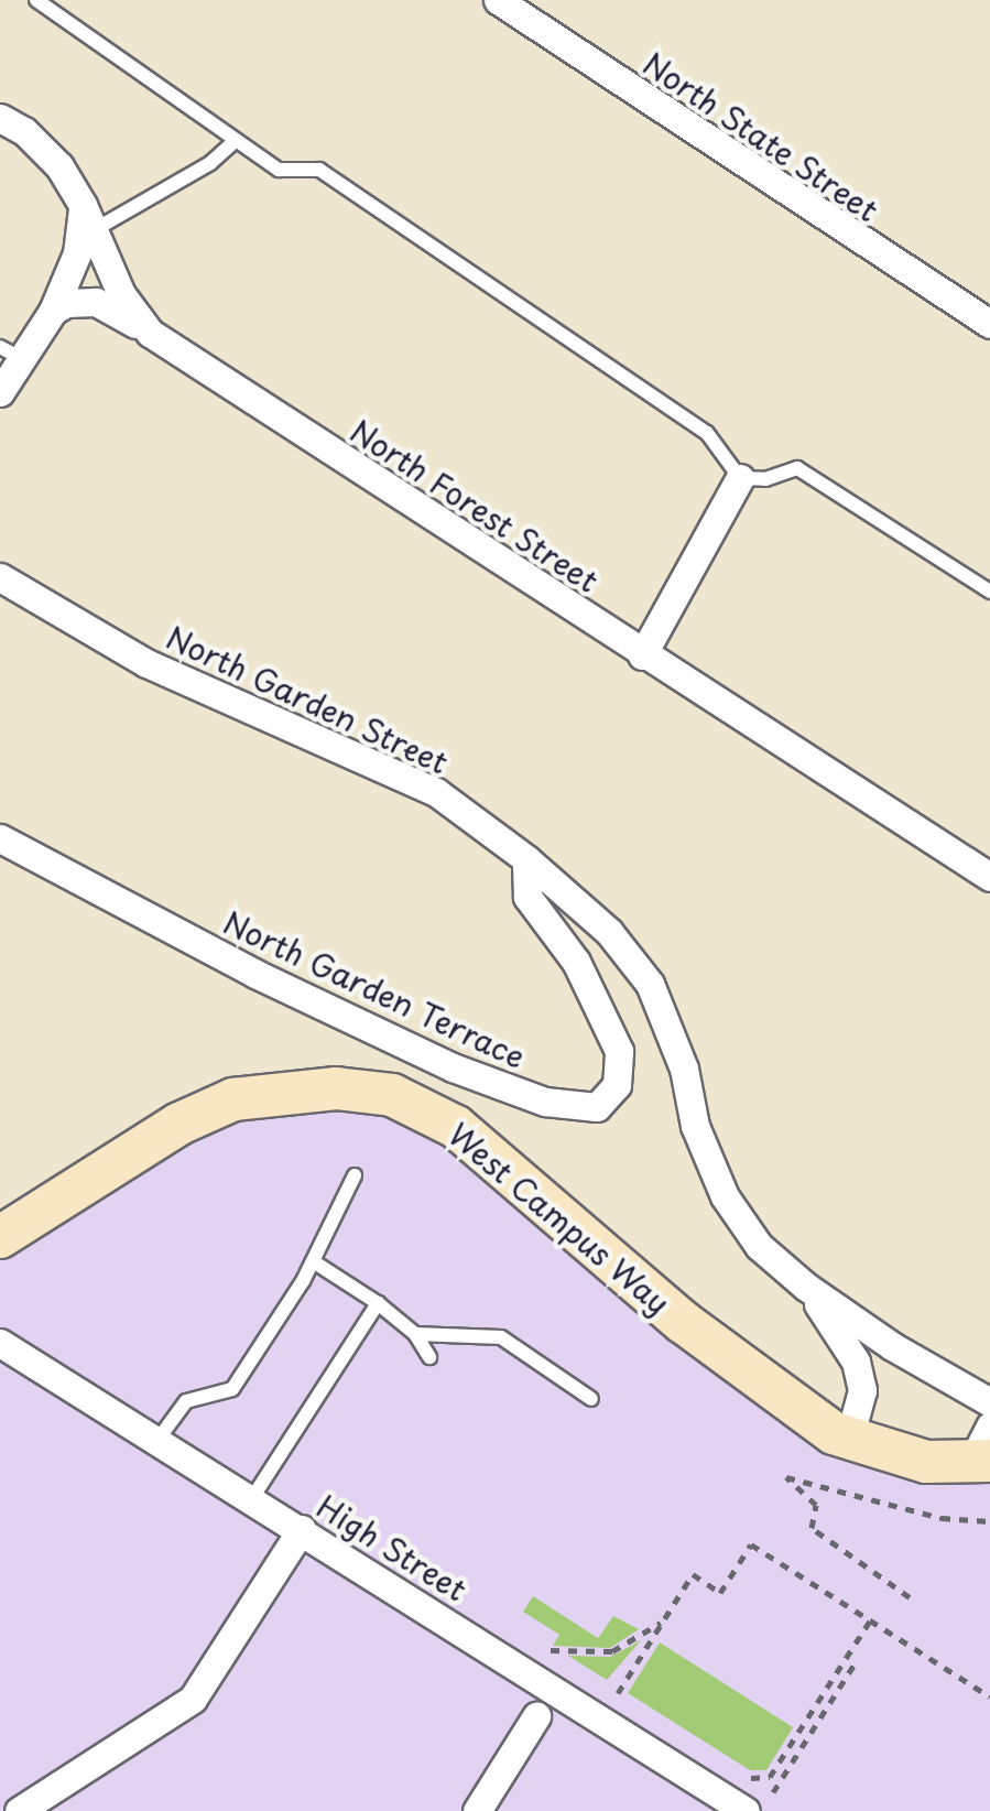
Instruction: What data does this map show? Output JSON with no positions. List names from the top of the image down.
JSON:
{
  "streets": {
    "street": [
      "North State Street",
      "North Forest Street",
      "North Garden Street",
      "North Garden Terrace",
      "West Campus Way",
      "High Street"
    ]
  },
  "crossings": [
    ["North Garden Street", "North Garden Terrace"],
    ["North Garden Street", "West Campus Way"]
  ]
}
